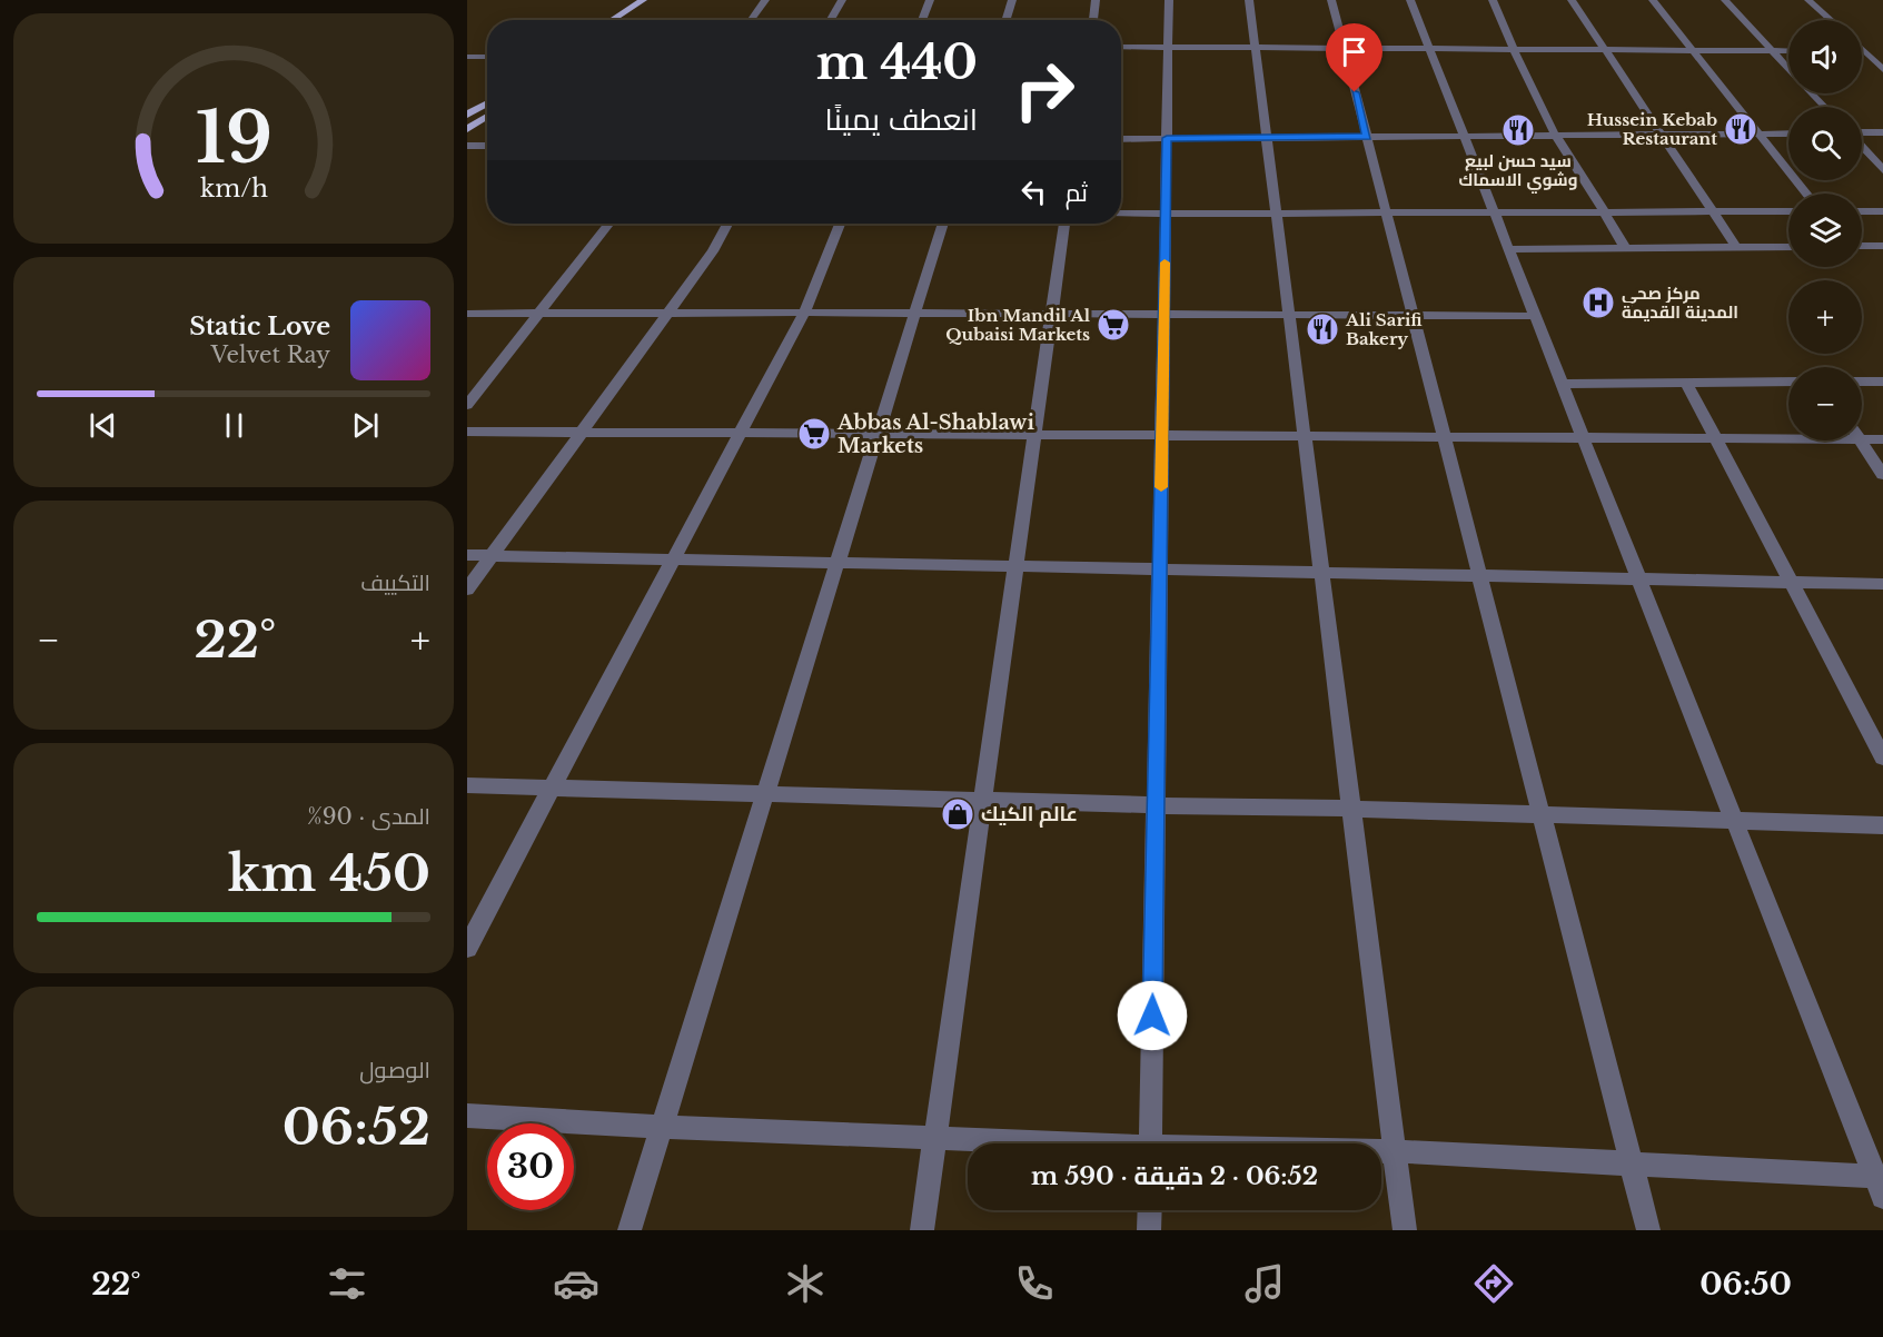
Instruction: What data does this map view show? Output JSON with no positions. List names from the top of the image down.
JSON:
{
  "places": {
    "restaurant": ["Hussein Kebab Restaurant", "سيد حسن لبيع وشوي الاسماك", "Ali Sarifi Bakery"],
    "hospital": ["مركز صحي المدينة القديمة"],
    "supermarket": ["Ibn Mandil Al Qubaisi Markets", "Abbas Al-Shablawi Markets"],
    "shop": ["عالم الكيك"]
  },
  "page": {
    "map_buttons": ["+", "−"],
    "turn": ["440 m", "انعطف يمينًا"],
    "then": "ثم",
    "song": ["Static Love", "Velvet Ray"],
    "tile": [
      "التكييف",
      ["المدى · 90%", "450 km"],
      ["الوصول", "06:52"]
    ],
    "heat": ["−", "22°", "+"],
    "limit": "30",
    "trip": "06:52 · 2 دقيقة · 590 m",
    "tabs": ["06:50", "22°"],
    "gauge": ["19", "km/h"]
  }
}
